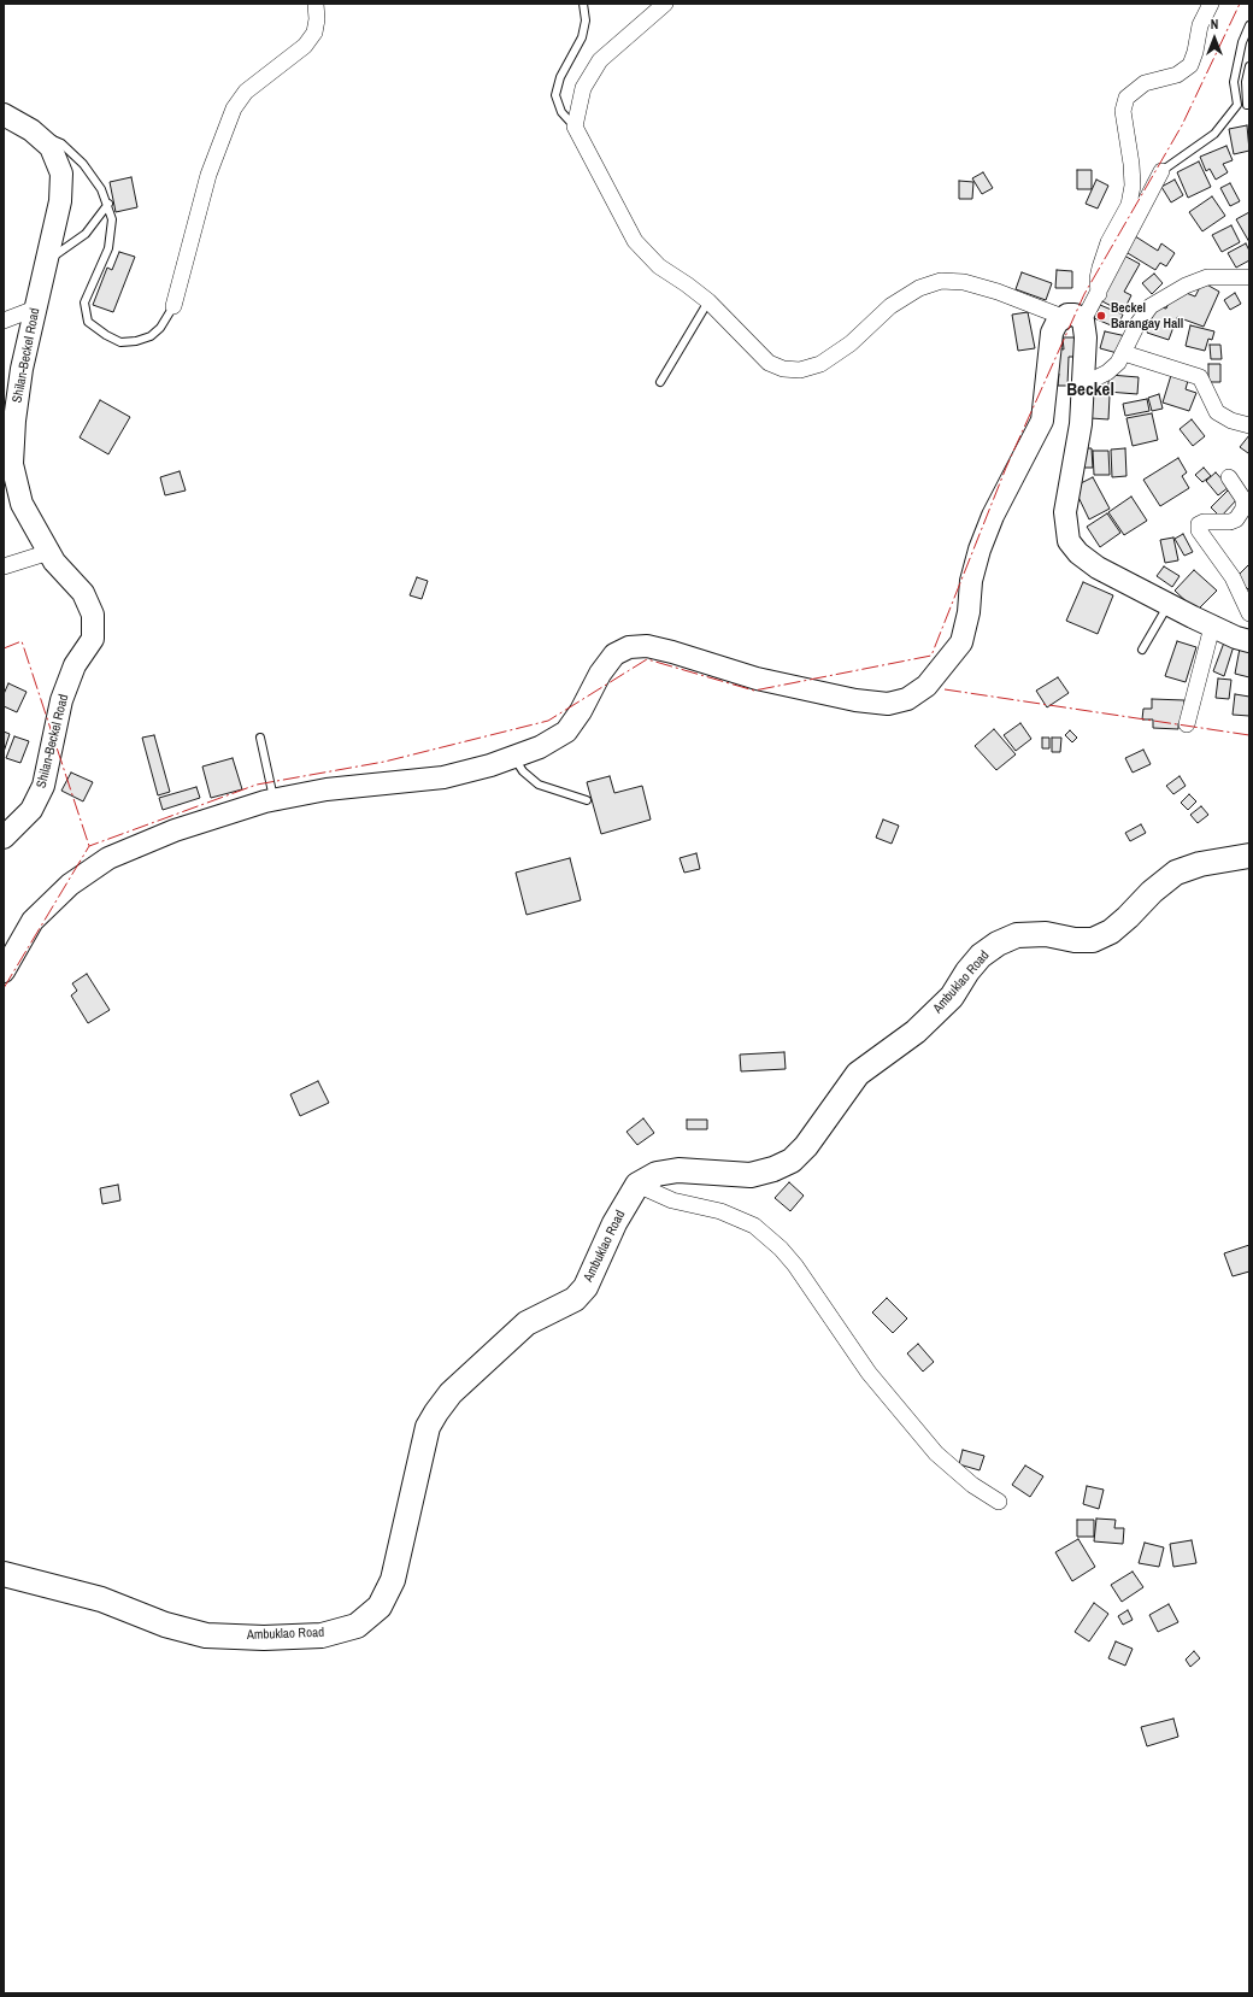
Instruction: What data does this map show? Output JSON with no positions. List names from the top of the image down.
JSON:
{
  "streets": {
    "main road": ["Ambuklao Road"],
    "street": ["Shilan-Beckel Road"]
  },
  "districts": ["Beckel"],
  "places": ["Beckel Barangay Hall"],
  "north": "top"
}
